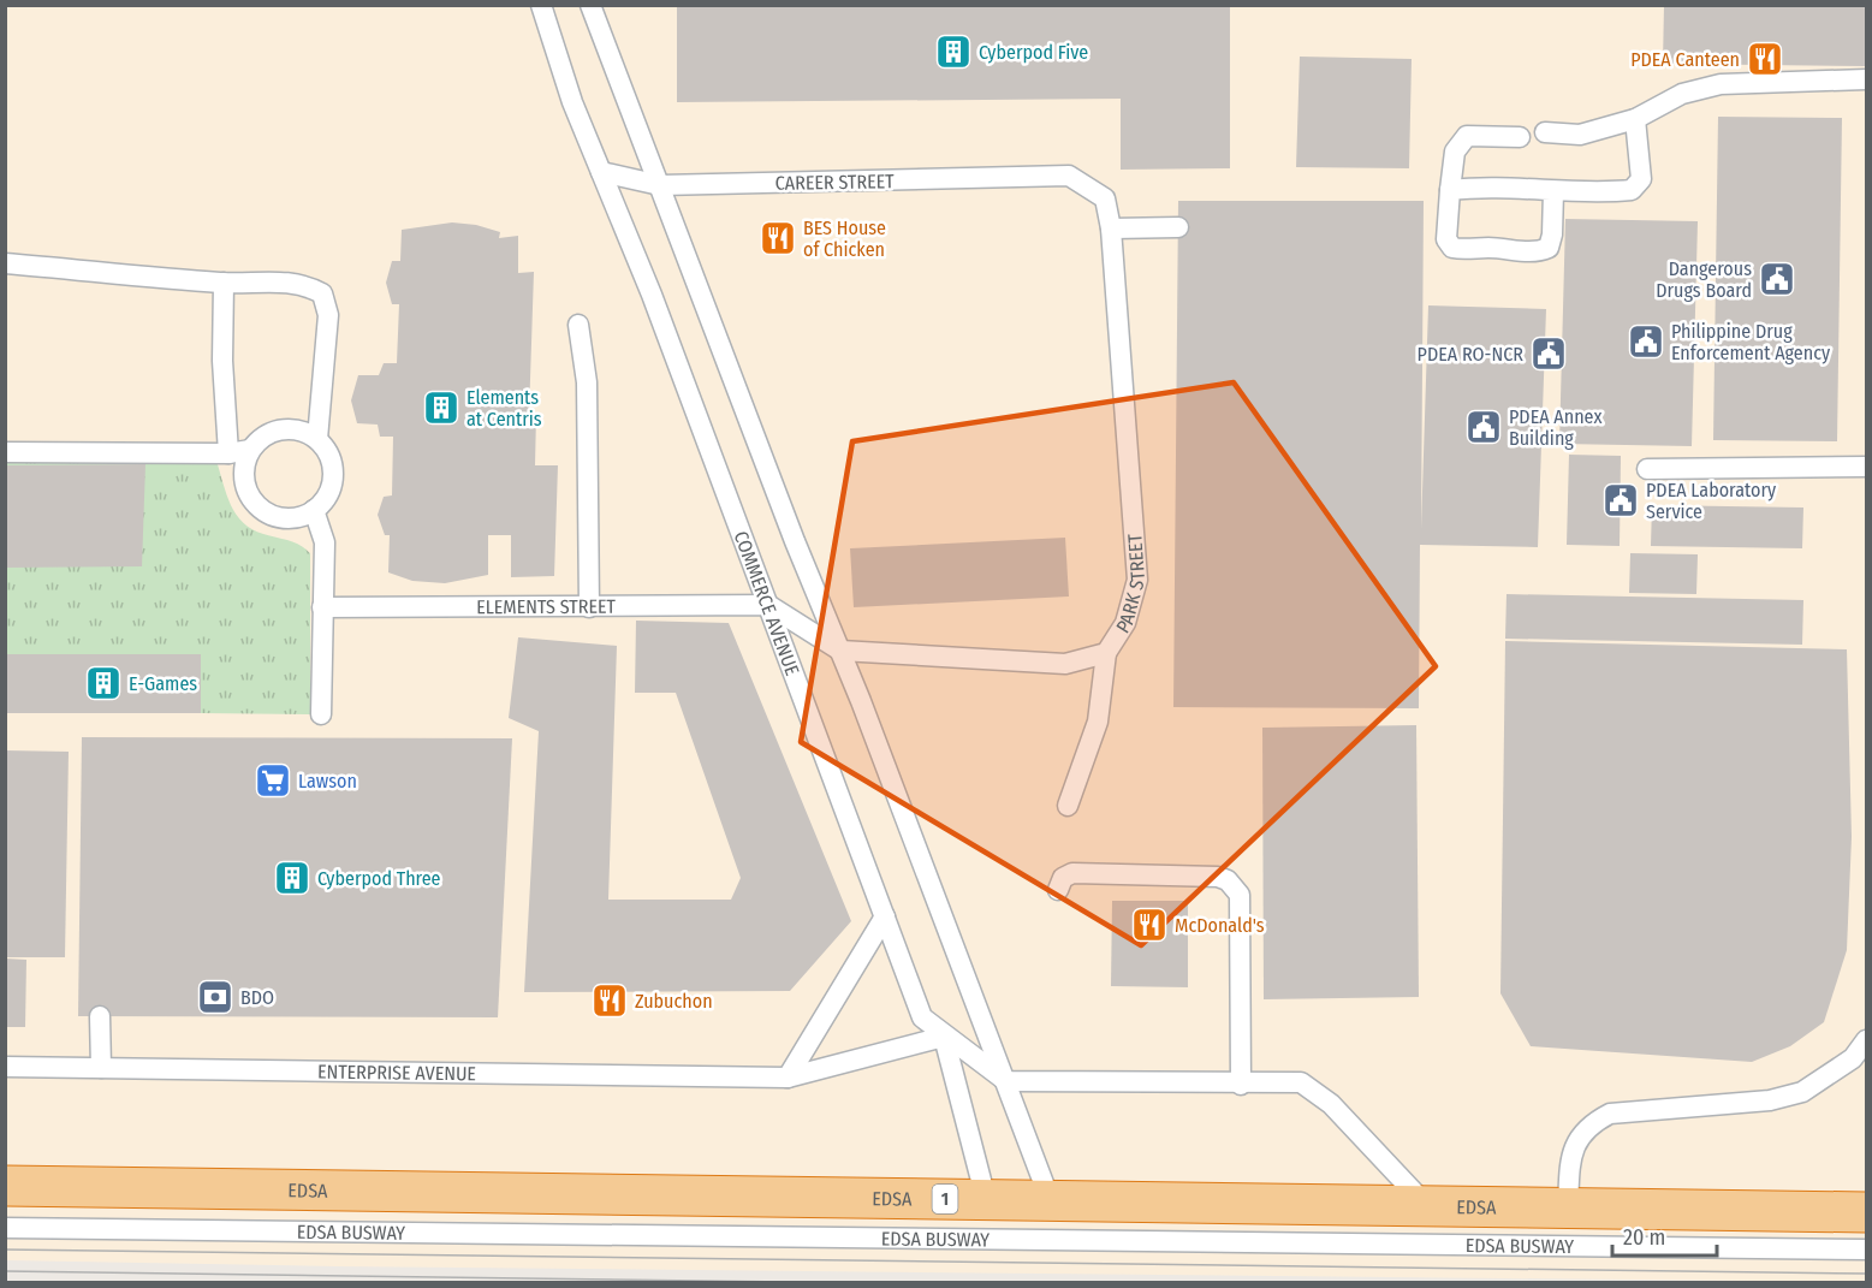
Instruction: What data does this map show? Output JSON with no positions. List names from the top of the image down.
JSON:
{
  "streets": {
    "highway": ["EDSA", "1"],
    "lane": [
      "CAREER STREET",
      "PARK STREET",
      "COMMERCE AVENUE",
      "ELEMENTS STREET",
      "ENTERPRISE AVENUE",
      "EDSA BUSWAY"
    ]
  },
  "crossings": [
    ["CAREER STREET", "PARK STREET"],
    ["CAREER STREET", "COMMERCE AVENUE"],
    ["PARK STREET", "COMMERCE AVENUE"],
    ["PARK STREET", "ELEMENTS STREET"],
    ["COMMERCE AVENUE", "ELEMENTS STREET"],
    ["COMMERCE AVENUE", "ENTERPRISE AVENUE"],
    ["COMMERCE AVENUE", "EDSA"]
  ],
  "places": {
    "building": [
      "Cyberpod Five",
      "Elements at Centris",
      "E-Games",
      "Cyberpod Three"
    ],
    "restaurant": [
      "PDEA Canteen",
      "BES House of Chicken",
      "McDonald's",
      "Zubuchon"
    ],
    "public building": [
      "Dangerous Drugs Board",
      "Philippine Drug Enforcement Agency",
      "PDEA RO-NCR",
      "PDEA Annex Building",
      "PDEA Laboratory Service"
    ],
    "supermarket": ["Lawson"],
    "bank": ["BDO"]
  },
  "scale_bar": "20 m"
}
